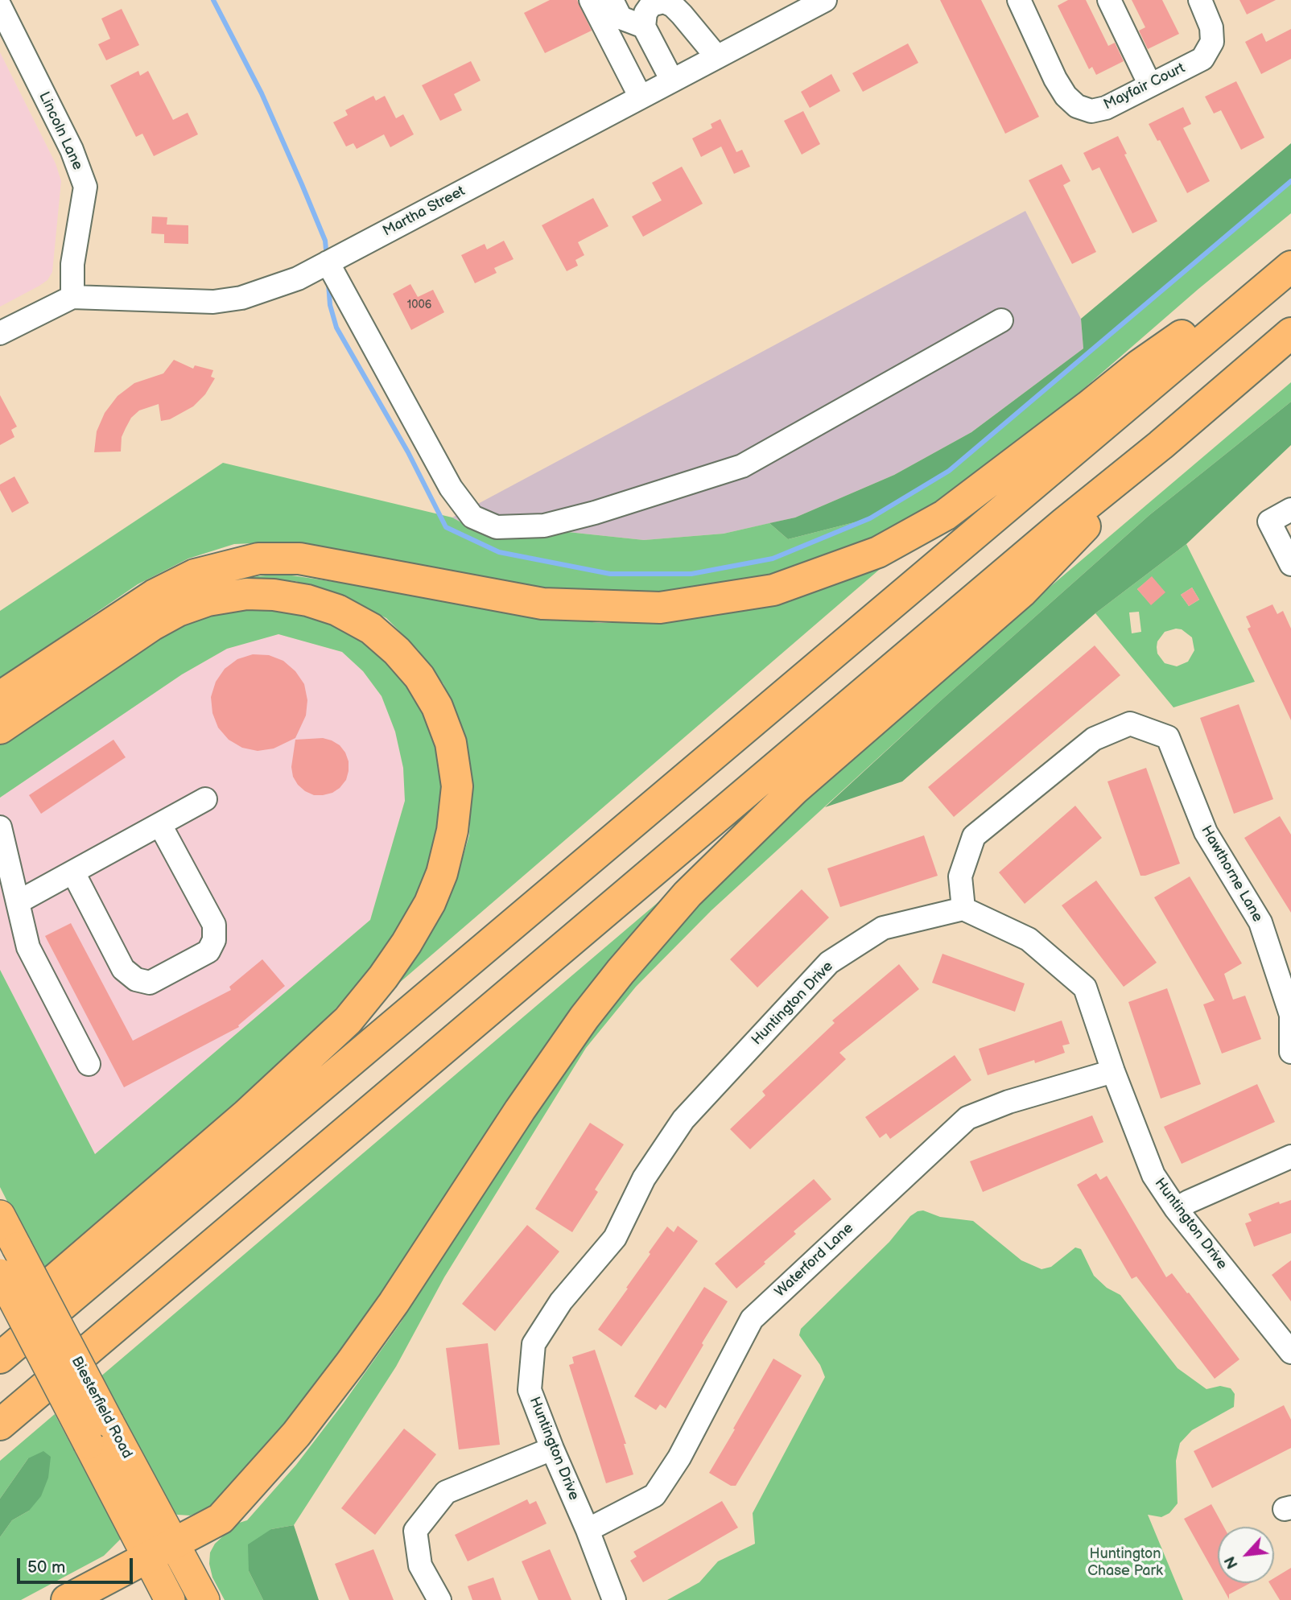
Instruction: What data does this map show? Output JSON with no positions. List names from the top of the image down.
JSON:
{
  "streets": {
    "main road": ["Biesterfield Road"],
    "street": [
      "Mayfair Court",
      "Lincoln Lane",
      "Martha Street",
      "Hawthorne Lane",
      "Huntington Drive",
      "Waterford Lane"
    ]
  },
  "crossings": [
    ["Lincoln Lane", "Martha Street"],
    ["Hawthorne Lane", "Huntington Drive"],
    ["Huntington Drive", "Waterford Lane"]
  ],
  "parks": ["Huntington Chase Park"],
  "house_numbers": ["1006"],
  "scale_bar": "50 m",
  "north": "bottom left"
}
